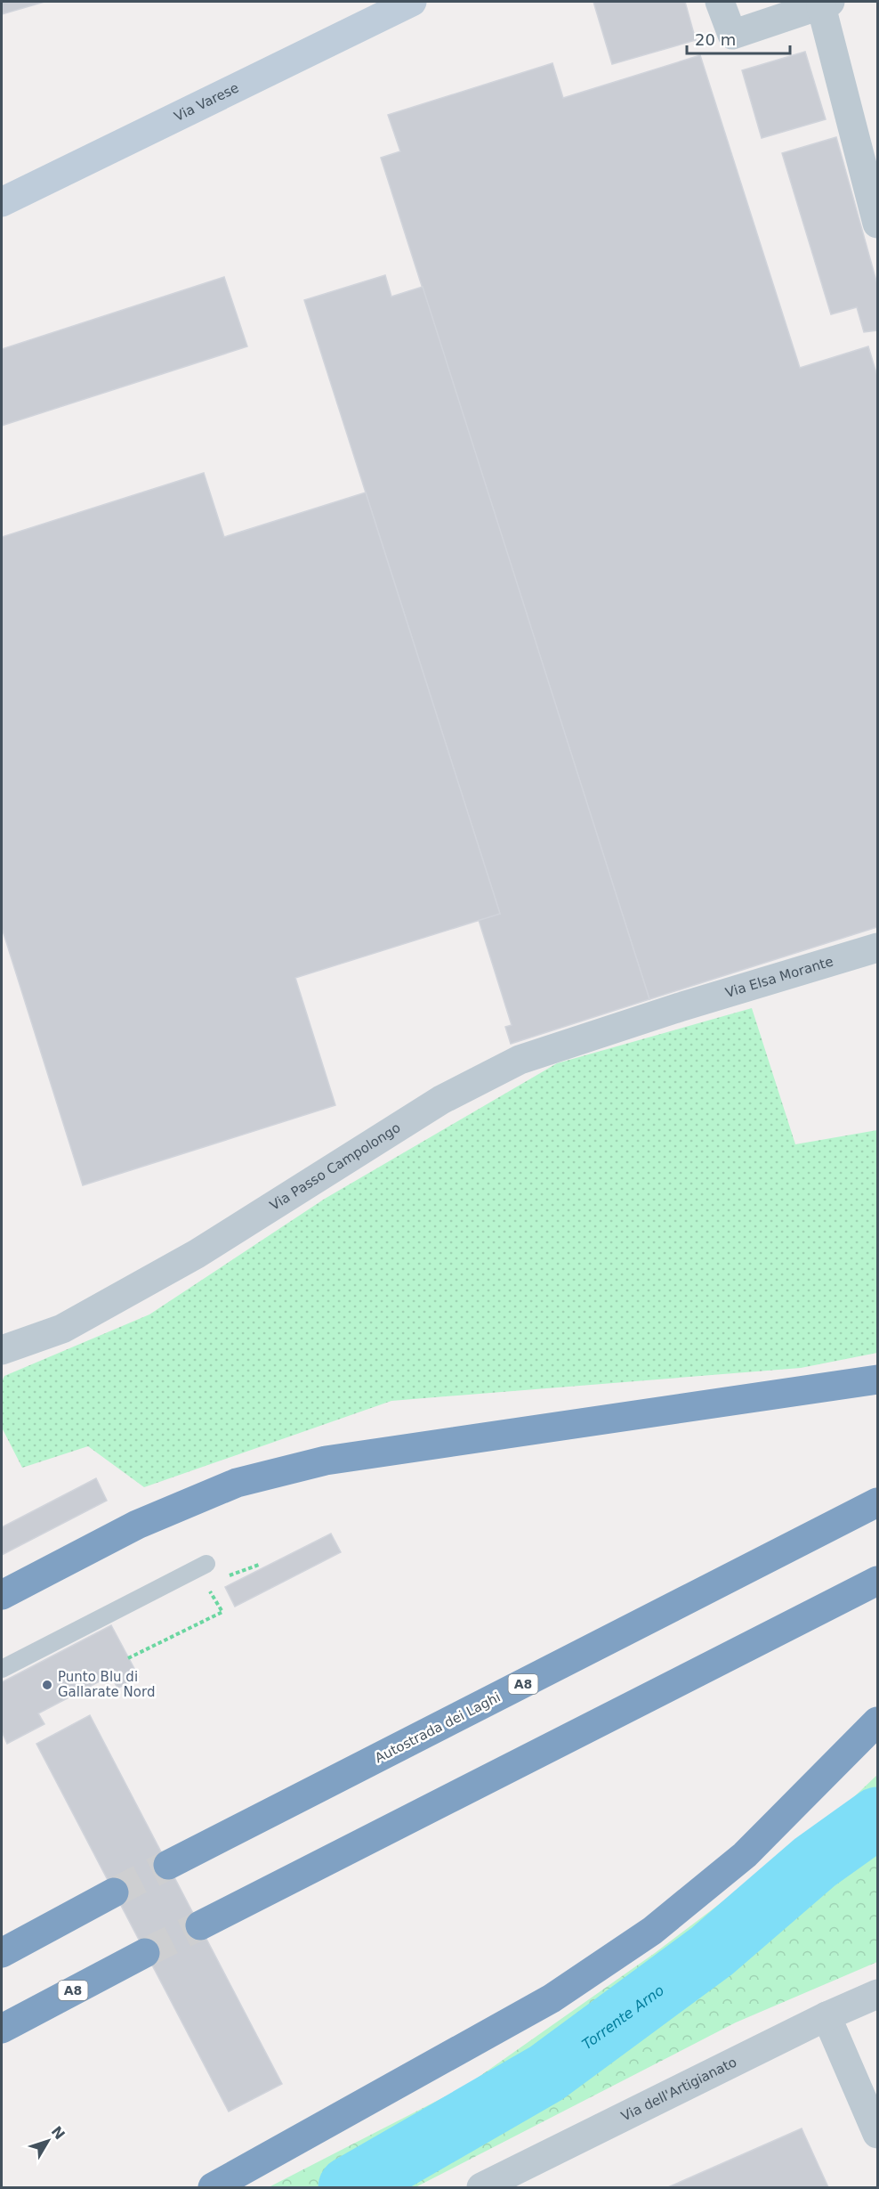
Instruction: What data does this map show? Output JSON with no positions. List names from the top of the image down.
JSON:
{
  "streets": {
    "highway": ["A8", "Autostrada dei Laghi"],
    "main road": ["Via Varese"],
    "street": ["Via Elsa Morante", "Via Passo Campolongo", "Via dell'Artigianato"]
  },
  "crossings": [
    ["Via Elsa Morante", "Via Passo Campolongo"]
  ],
  "water": ["Torrente Arno"],
  "places": ["Punto Blu di Gallarate Nord"],
  "scale_bar": "20 m",
  "north": "top right"
}
